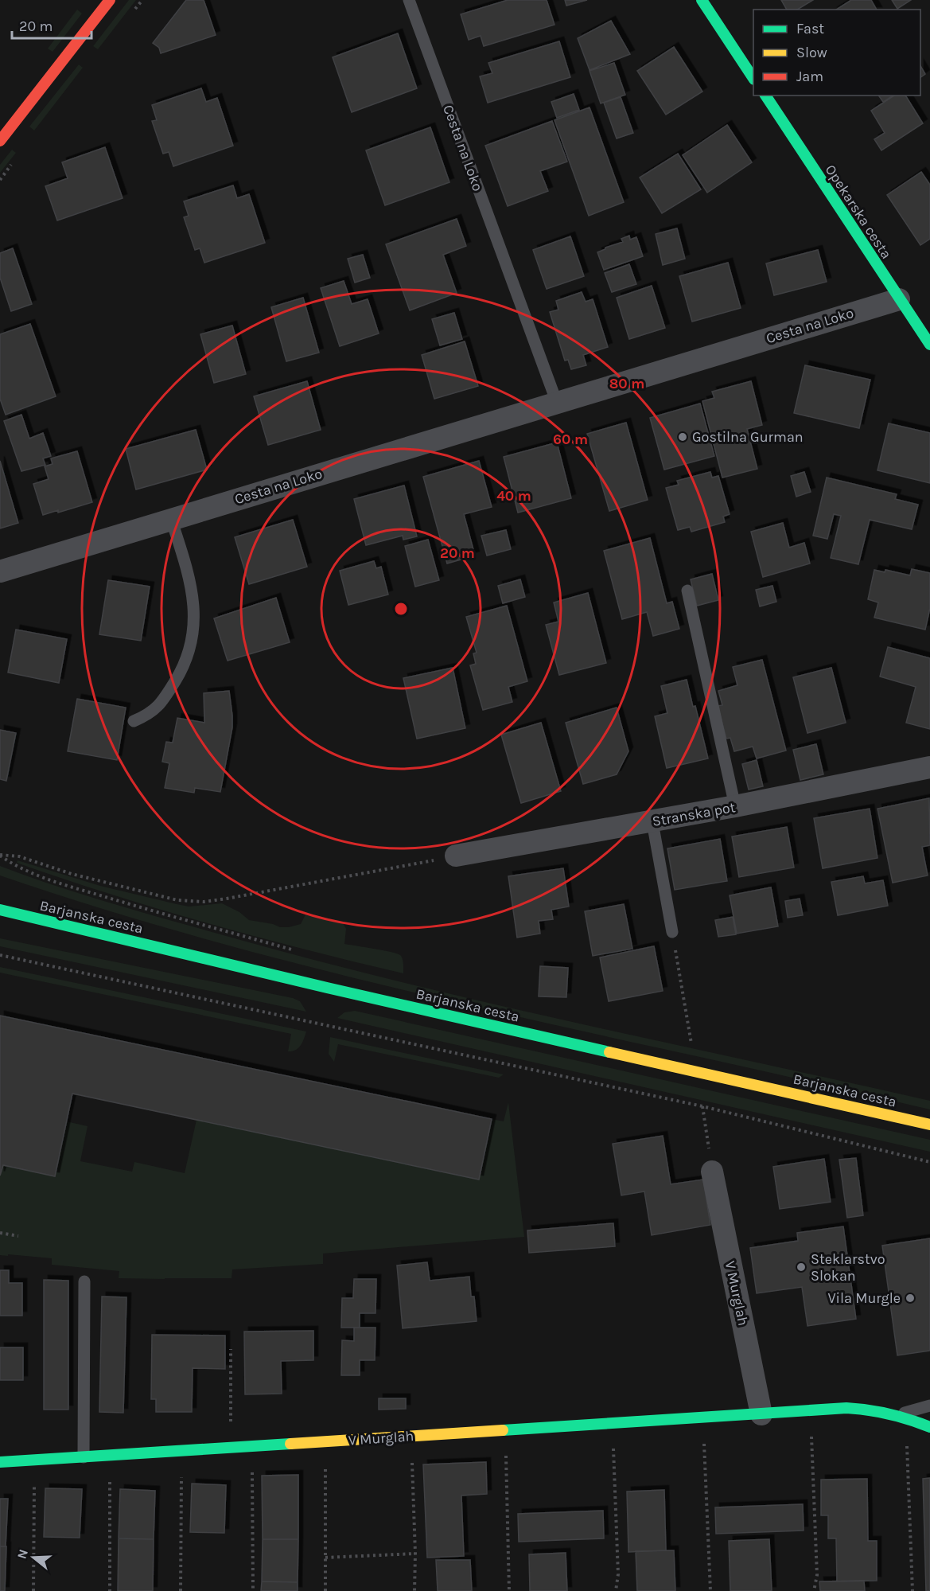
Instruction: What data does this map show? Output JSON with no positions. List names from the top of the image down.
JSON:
{
  "streets": {
    "street": [
      "Cesta na Loko",
      "Opekarska cesta",
      "Stranska pot",
      "Barjanska cesta",
      "V Murglah"
    ]
  },
  "crossings": [
    ["Cesta na Loko", "Opekarska cesta"]
  ],
  "places": ["Gostilna Gurman", "Steklarstvo Slokan", "Vila Murgle"],
  "legend": ["Fast", "Slow", "Jam"],
  "scale_bar": "20 m",
  "north": "left",
  "rings": [
    "80 m",
    "60 m",
    "40 m",
    "20 m"
  ]
}
